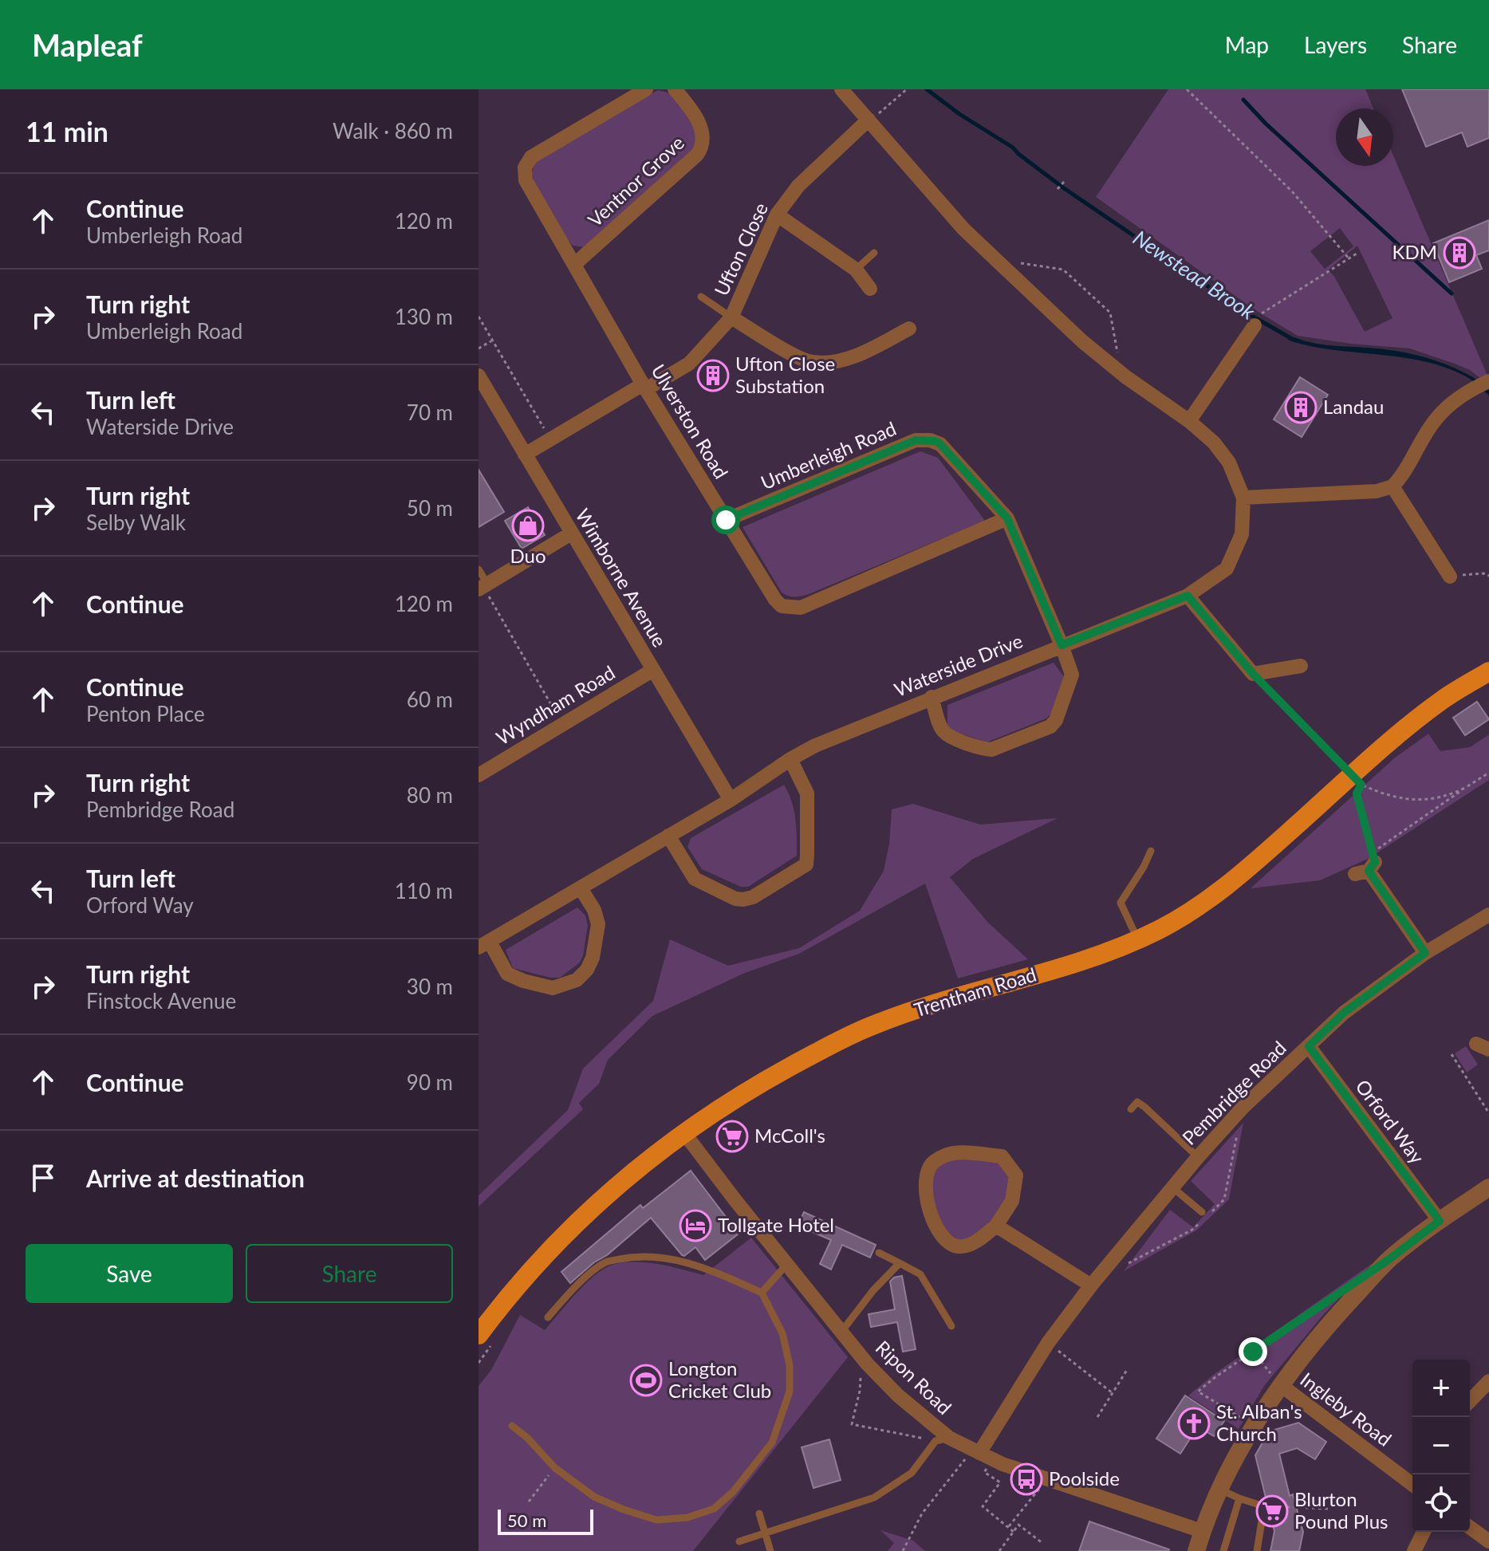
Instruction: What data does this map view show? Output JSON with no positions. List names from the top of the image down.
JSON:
{
  "streets": {
    "main road": ["Trentham Road"],
    "street": [
      "Ventnor Grove",
      "Ufton Close",
      "Ulverston Road",
      "Umberleigh Road",
      "Wimborne Avenue",
      "Waterside Drive",
      "Wyndham Road",
      "Pembridge Road",
      "Orford Way",
      "Ripon Road",
      "Ingleby Road"
    ]
  },
  "crossings": [
    ["Ventnor Grove", "Ulverston Road"],
    ["Ufton Close", "Ulverston Road"],
    ["Ufton Close", "Wimborne Avenue"],
    ["Ufton Close", "Waterside Drive"],
    ["Ulverston Road", "Umberleigh Road"],
    ["Umberleigh Road", "Waterside Drive"],
    ["Wimborne Avenue", "Waterside Drive"],
    ["Wimborne Avenue", "Wyndham Road"],
    ["Trentham Road", "Ripon Road"],
    ["Pembridge Road", "Orford Way"],
    ["Pembridge Road", "Ripon Road"]
  ],
  "water": ["Newstead Brook"],
  "places": {
    "building": ["KDM", "Ufton Close Substation", "Landau"],
    "shop": ["Duo"],
    "supermarket": ["McColl's", "Blurton Pound Plus"],
    "hotel": ["Tollgate Hotel"],
    "sports": ["Longton Cricket Club"],
    "church": ["St. Alban's Church"],
    "bus stop": ["Poolside"]
  },
  "scale_bar": "50 m",
  "north": "bottom",
  "page": {
    "header": "Mapleaf",
    "nav": ["Map", "Layers", "Share"],
    "heading": ["11 min", "Walk · 860 m"],
    "list": [
      ["Continue", "Umberleigh Road", "120 m"],
      ["Turn right", "Umberleigh Road", "130 m"],
      ["Turn left", "Waterside Drive", "70 m"],
      ["Turn right", "Selby Walk", "50 m"],
      ["Continue", "120 m"],
      ["Continue", "Penton Place", "60 m"],
      ["Turn right", "Pembridge Road", "80 m"],
      ["Turn left", "Orford Way", "110 m"],
      ["Turn right", "Finstock Avenue", "30 m"],
      ["Continue", "90 m"],
      "Arrive at destination"
    ],
    "buttons": ["Save", "Share"],
    "map_buttons": ["+", "−"],
    "scale": "50 m"
  }
}
